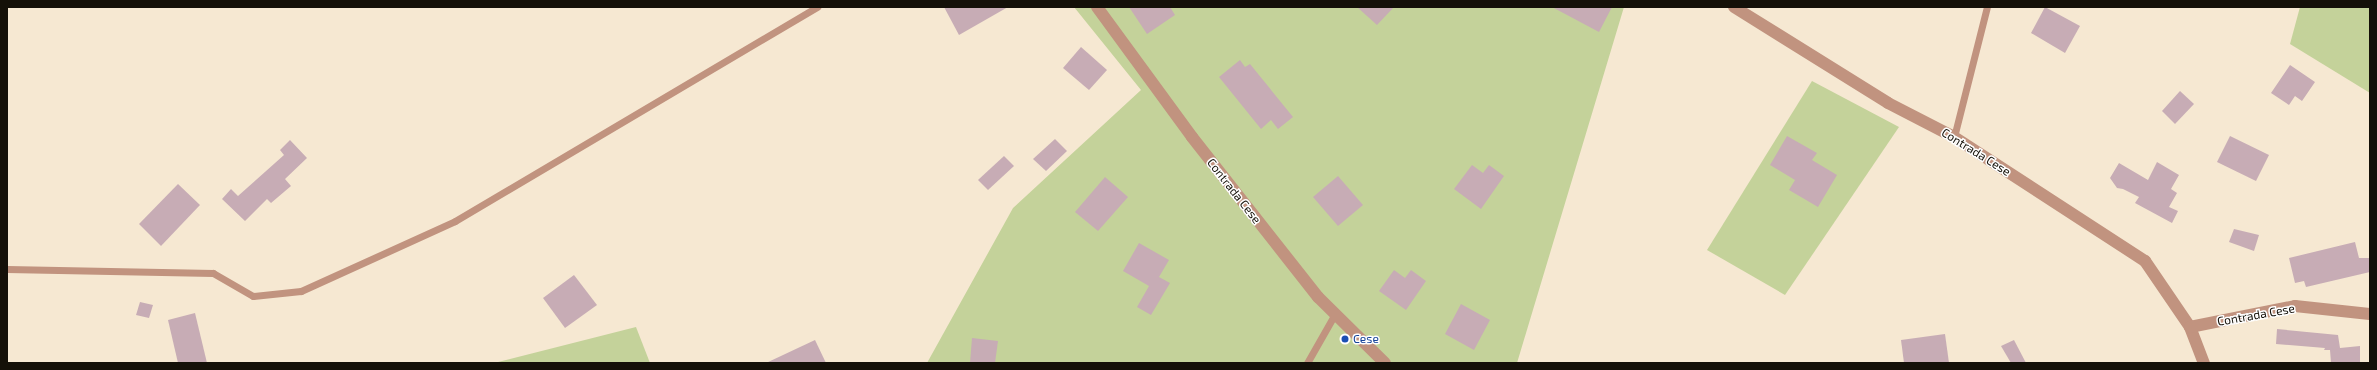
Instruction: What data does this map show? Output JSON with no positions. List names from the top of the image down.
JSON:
{
  "streets": {
    "street": ["Contrada Cese"]
  },
  "places": ["Cese"]
}
